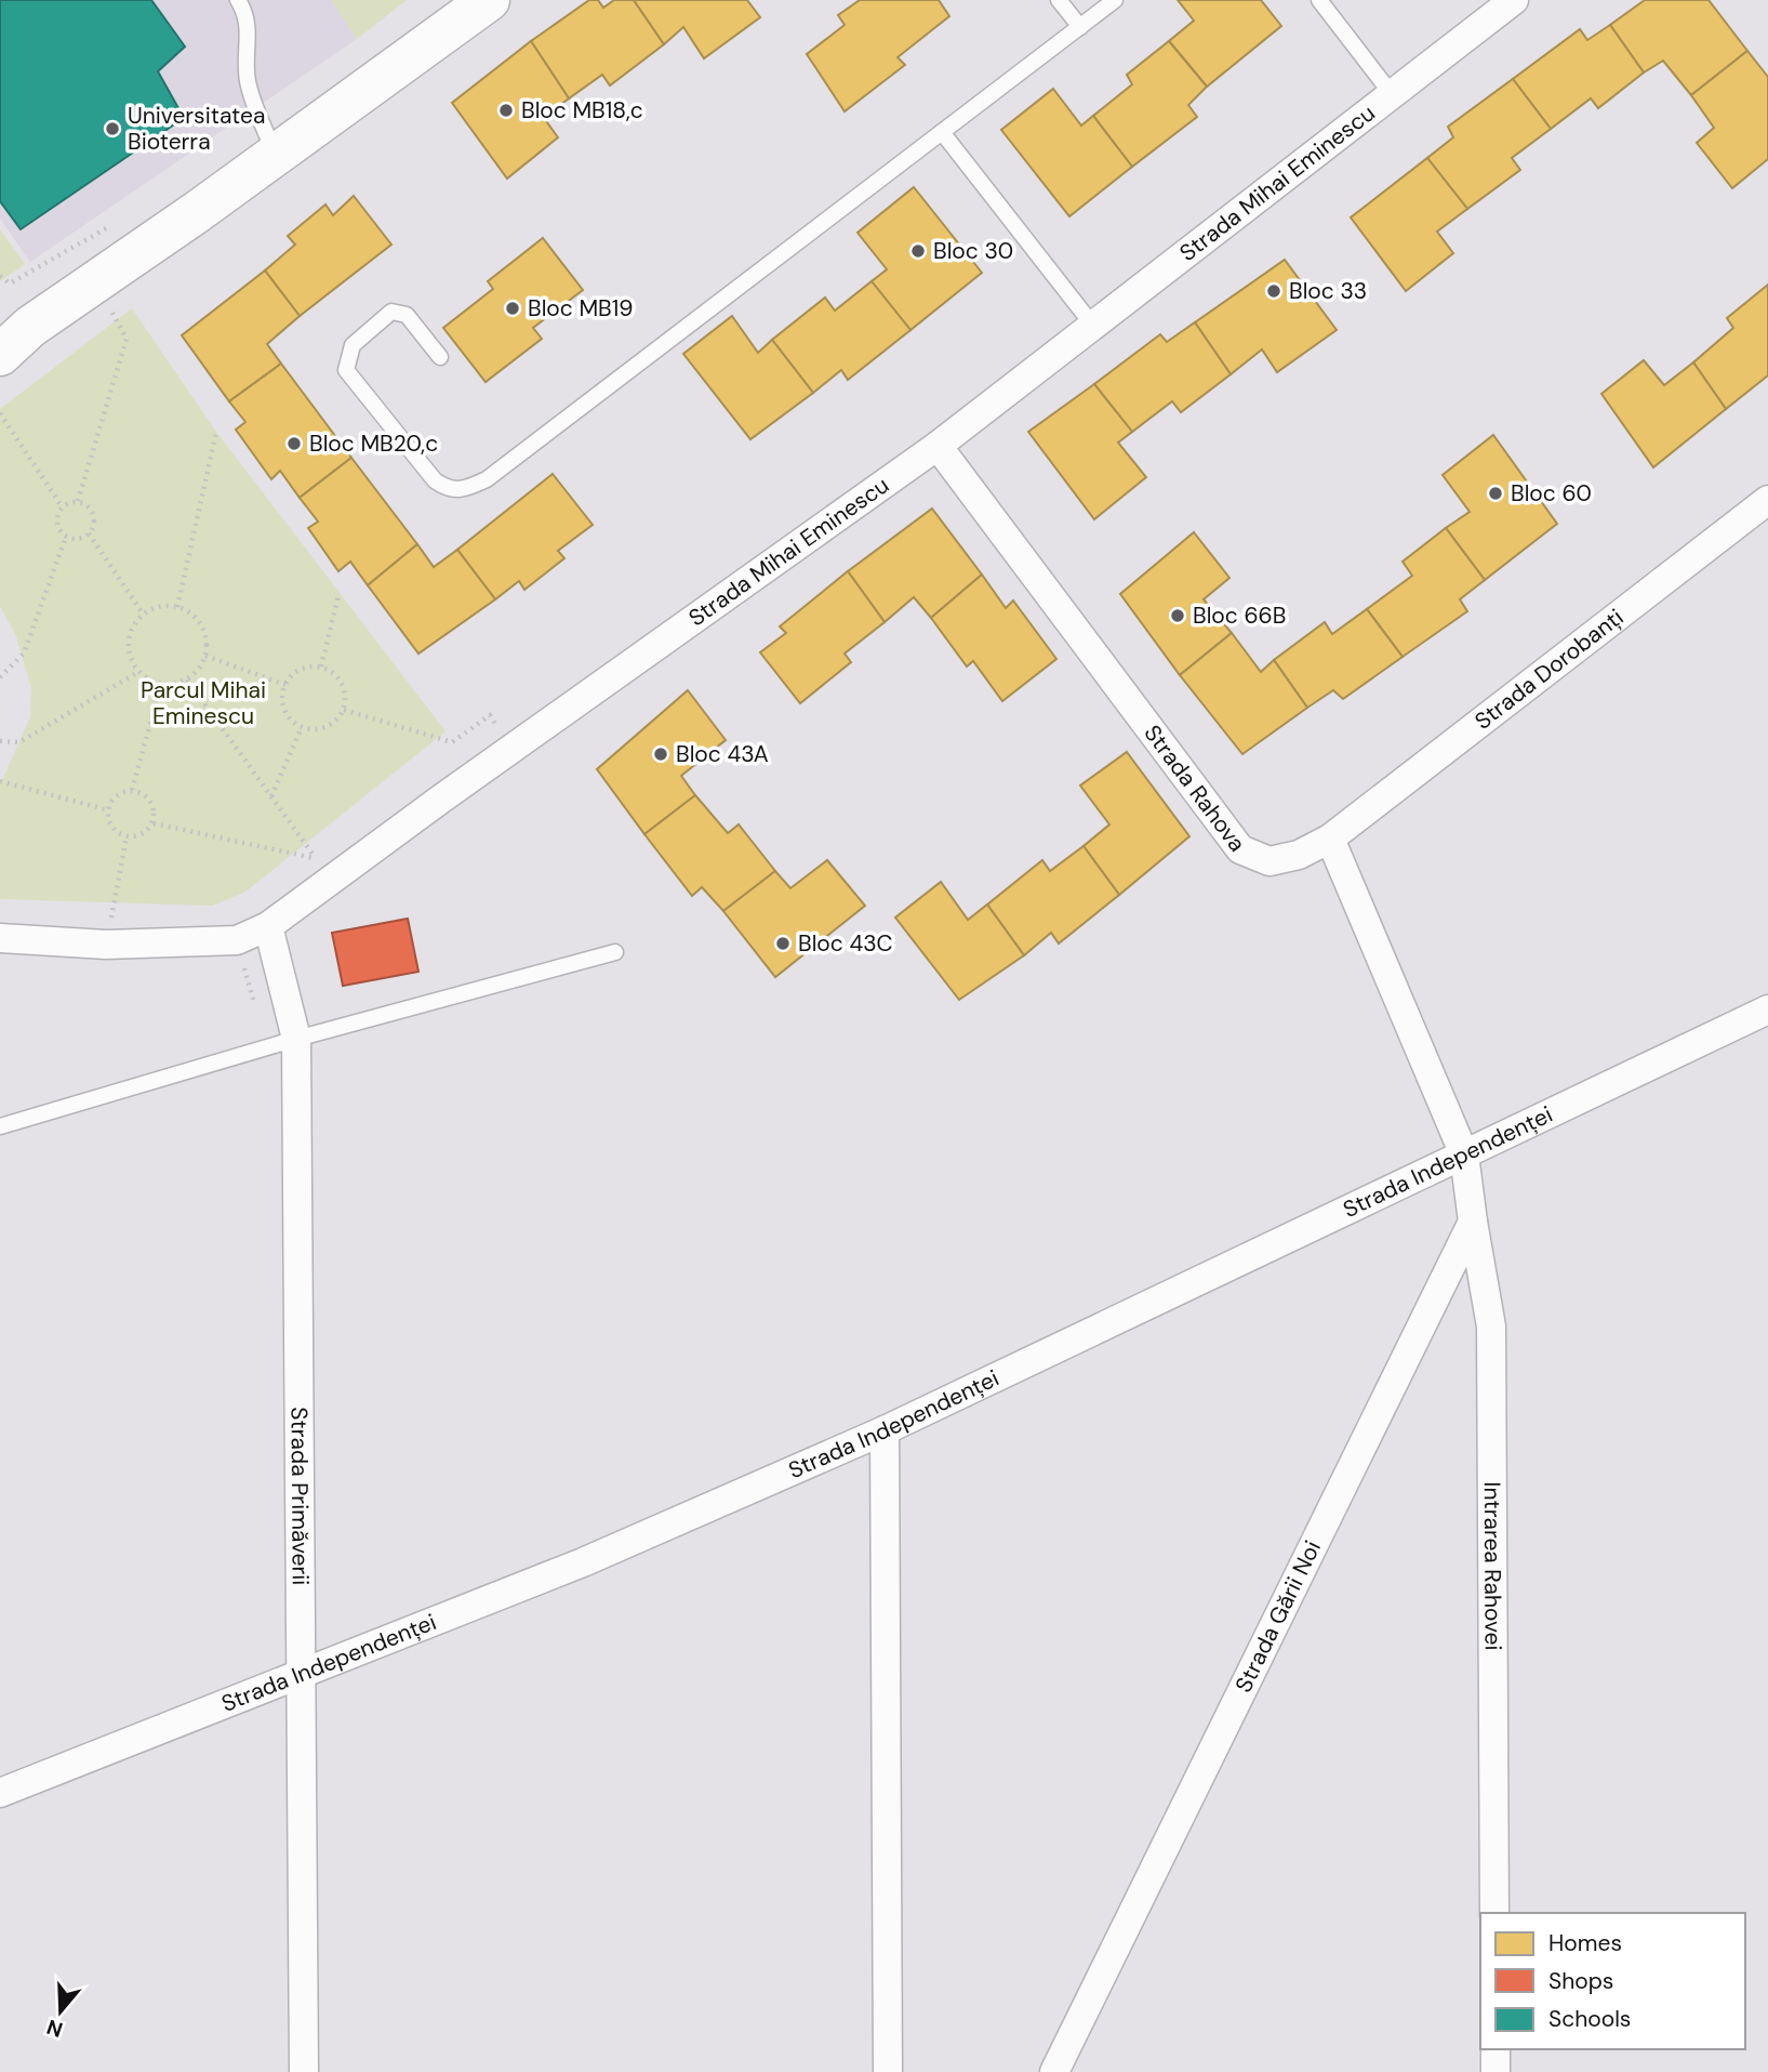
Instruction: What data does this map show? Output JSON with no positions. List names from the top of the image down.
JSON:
{
  "streets": {
    "street": [
      "Strada Mihai Eminescu",
      "Strada Dorobanți",
      "Strada Rahova",
      "Strada Independenței",
      "Strada Primăverii",
      "Intrarea Rahovei",
      "Strada Gării Noi"
    ]
  },
  "crossings": [
    ["Strada Mihai Eminescu", "Strada Rahova"],
    ["Strada Mihai Eminescu", "Strada Primăverii"],
    ["Strada Dorobanți", "Strada Rahova"],
    ["Strada Independenței", "Strada Primăverii"],
    ["Intrarea Rahovei", "Strada Gării Noi"]
  ],
  "parks": ["Parcul Mihai Eminescu"],
  "places": [
    "Bloc MB18,c",
    "Universitatea Bioterra",
    "Bloc 30",
    "Bloc 33",
    "Bloc MB19",
    "Bloc MB20,c",
    "Bloc 60",
    "Bloc 66B",
    "Bloc 43A",
    "Bloc 43C"
  ],
  "legend": ["Homes", "Shops", "Schools"],
  "north": "bottom"
}
